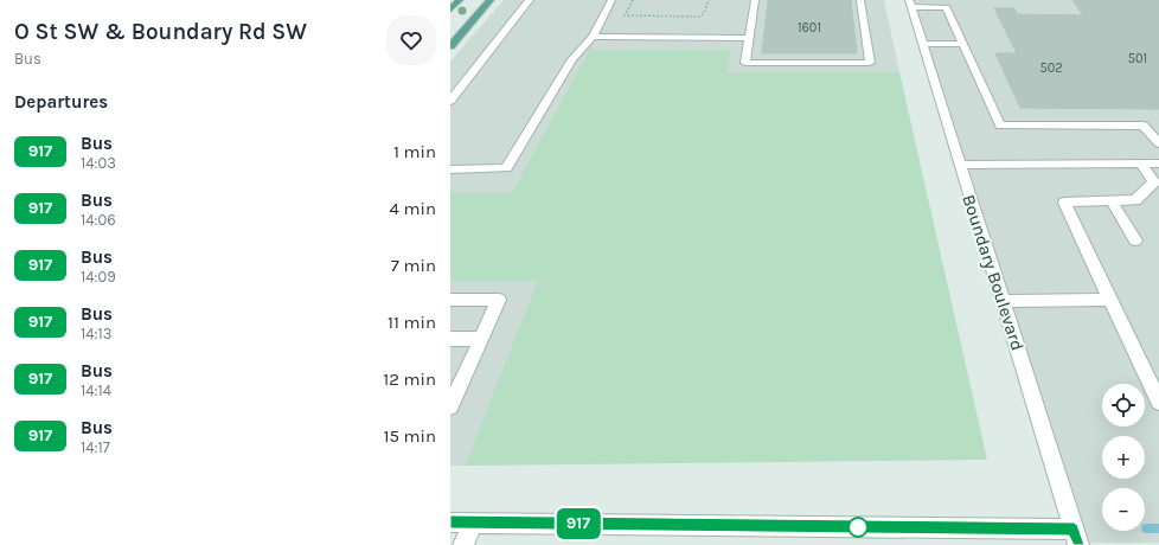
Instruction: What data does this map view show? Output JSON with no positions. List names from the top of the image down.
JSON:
{
  "streets": {
    "street": ["Boundary Boulevard"]
  },
  "lines": ["bus line 917"],
  "house_numbers": ["1601", "501", "502"],
  "page": {
    "heading": [
      ["O St SW & Boundary Rd SW", "Bus"],
      "Departures"
    ],
    "on_map": "917",
    "list": [
      {
        "mark": "917",
        "name": "Bus",
        "note": "14:03",
        "value": "1 min"
      },
      {
        "mark": "917",
        "name": "Bus",
        "note": "14:06",
        "value": "4 min"
      },
      {
        "mark": "917",
        "name": "Bus",
        "note": "14:09",
        "value": "7 min"
      },
      {
        "mark": "917",
        "name": "Bus",
        "note": "14:13",
        "value": "11 min"
      },
      {
        "mark": "917",
        "name": "Bus",
        "note": "14:14",
        "value": "12 min"
      },
      {
        "mark": "917",
        "name": "Bus",
        "note": "14:17",
        "value": "15 min"
      }
    ],
    "map_buttons": ["+", "−"]
  }
}
